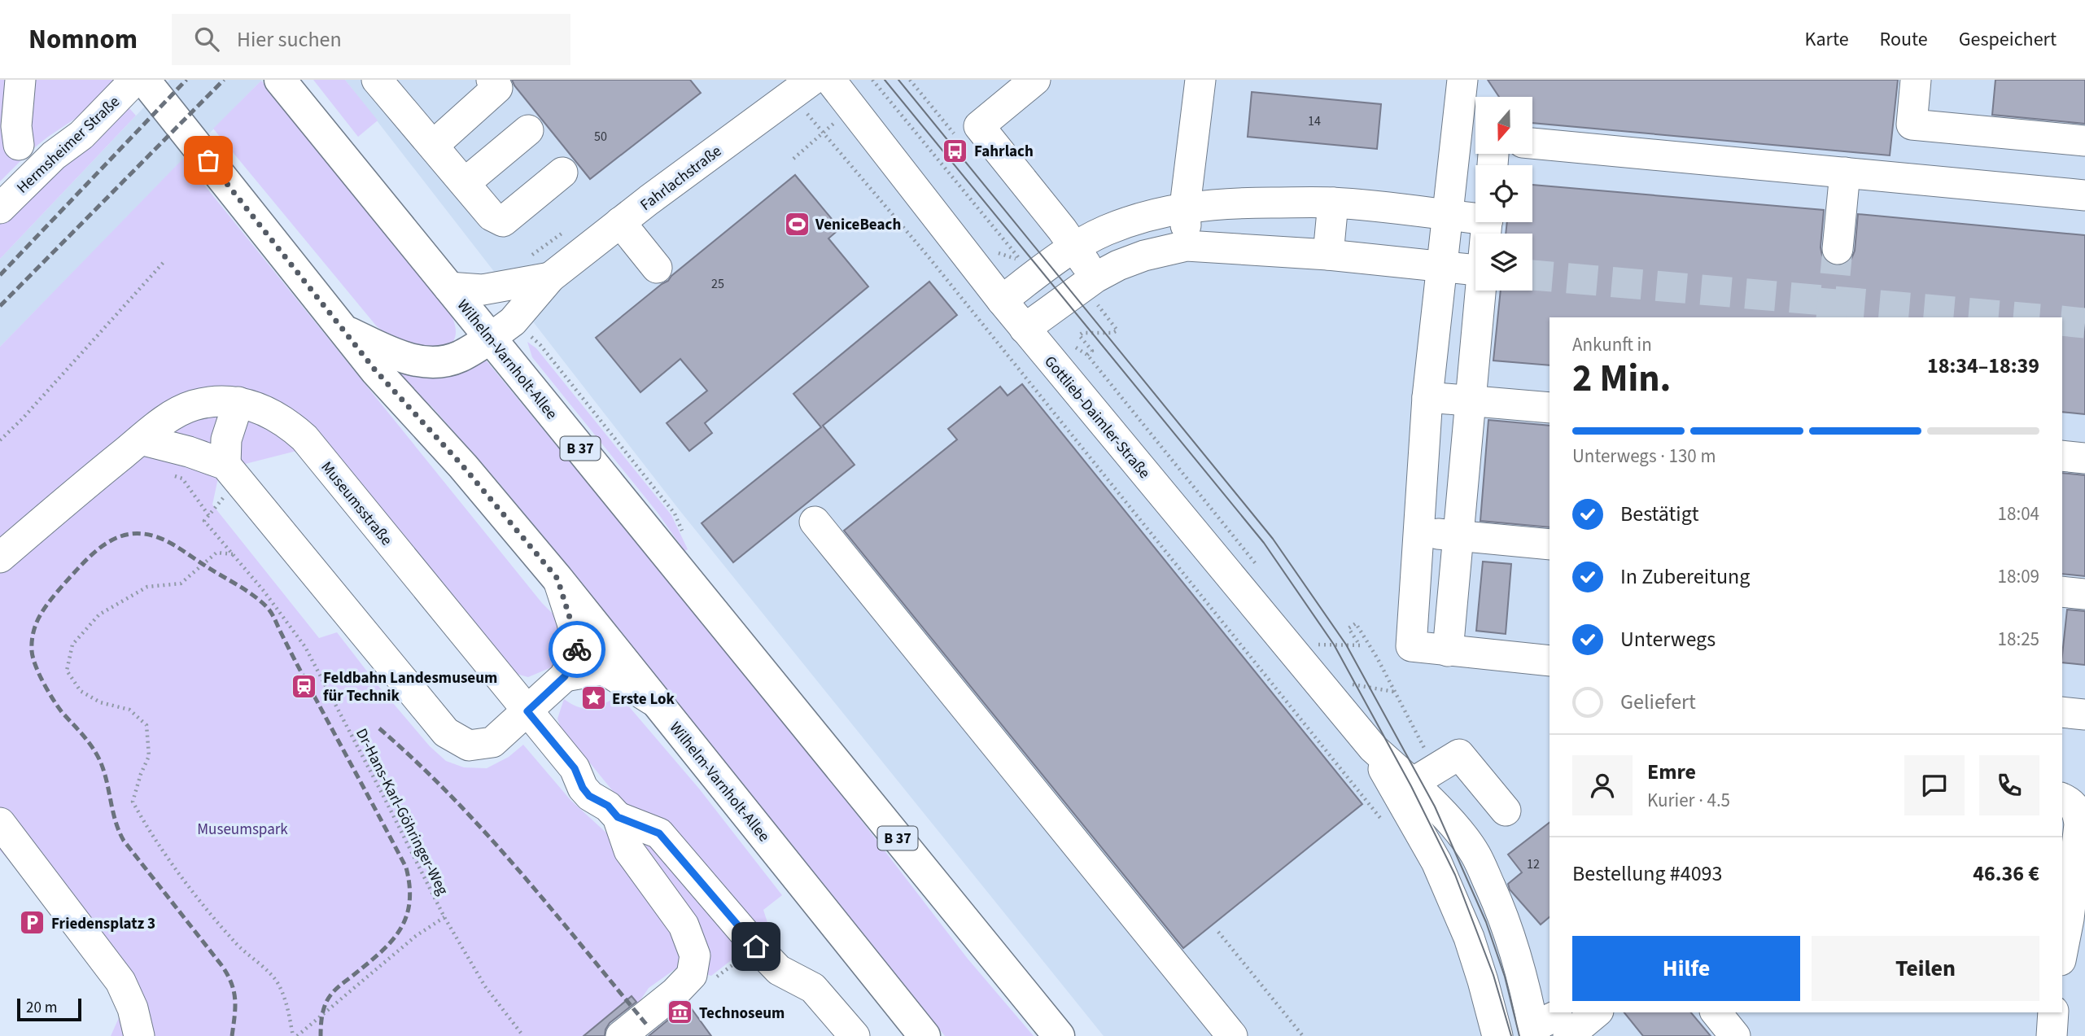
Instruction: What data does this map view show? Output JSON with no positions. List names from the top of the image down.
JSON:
{
  "streets": {
    "main road": ["Wilhelm-Varnholt-Allee", "B 37"],
    "street": [
      "Hermsheimer Straße",
      "Fahrlachstraße",
      "Gottlieb-Daimler-Straße",
      "Museumsstraße"
    ],
    "path": ["Dr-Hans-Karl-Göhringer-Weg"]
  },
  "crossings": [
    ["Hermsheimer Straße", "Wilhelm-Varnholt-Allee"],
    ["Fahrlachstraße", "Wilhelm-Varnholt-Allee"]
  ],
  "parks": ["Museumspark"],
  "places": {
    "bus stop": ["Fahrlach"],
    "sports": ["VeniceBeach"],
    "station": ["Feldbahn Landesmuseum für Technik"],
    "place": ["Erste Lok"],
    "parking": ["Friedensplatz 3"],
    "museum": ["Technoseum"]
  },
  "house_numbers": [
    "14",
    "50",
    "25",
    "12"
  ],
  "scale_bar": "20 m",
  "north": "bottom",
  "page": {
    "header": "Nomnom",
    "search": "Hier suchen",
    "nav": ["Karte", "Route", "Gespeichert"],
    "heading": ["2 Min.", "Ankunft in", "18:34–18:39"],
    "panel": [
      "Emre",
      "Kurier · 4.5",
      "Bestellung #4093",
      "46.36 €"
    ],
    "bar": "Unterwegs · 130 m",
    "list": [
      ["Bestätigt", "18:04"],
      ["In Zubereitung", "18:09"],
      ["Unterwegs", "18:25"],
      "Geliefert"
    ],
    "buttons": ["Hilfe", "Teilen"],
    "scale": "20 m"
  }
}
